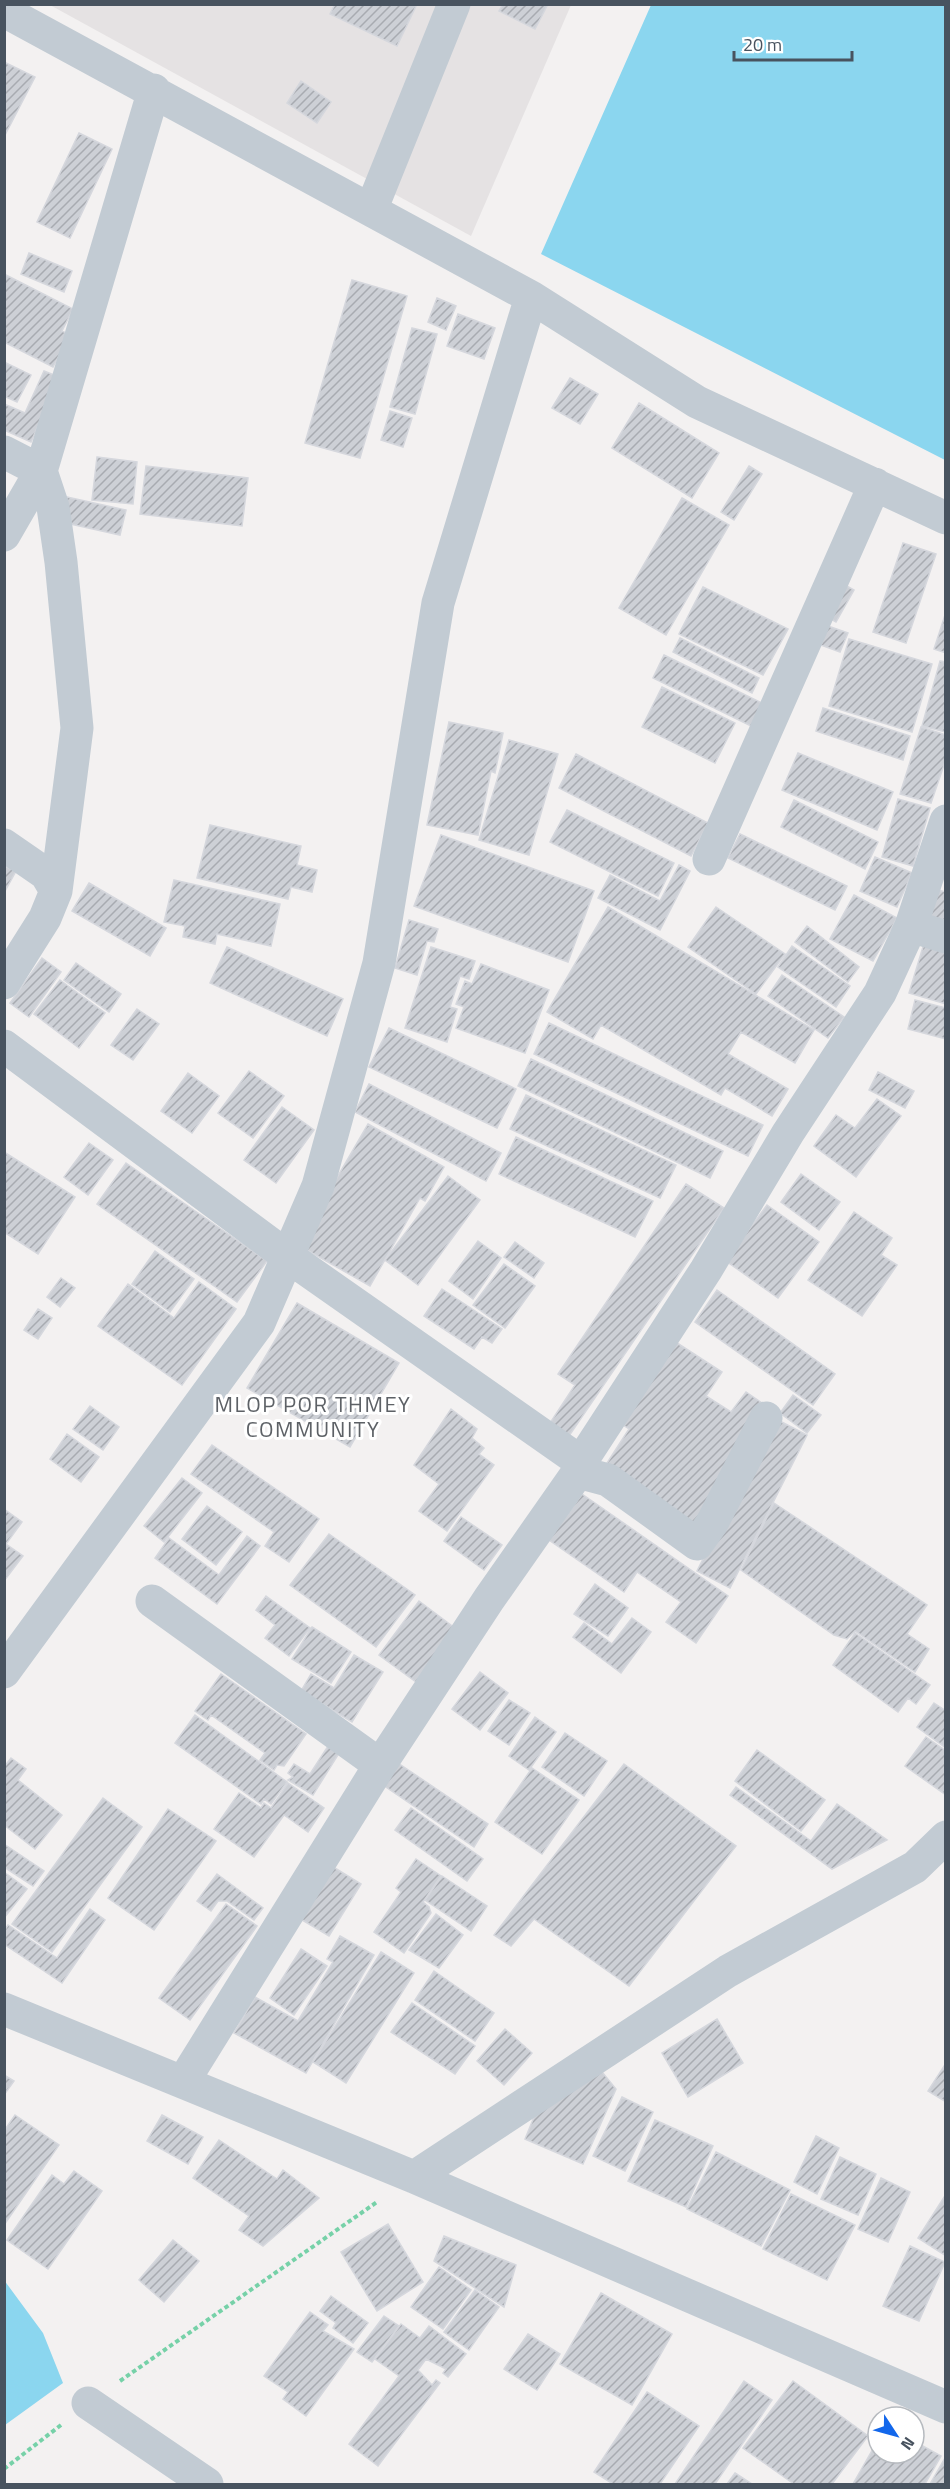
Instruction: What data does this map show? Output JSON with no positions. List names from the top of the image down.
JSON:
{
  "districts": ["MLOP POR THMEY COMMUNITY"],
  "scale_bar": "20 m",
  "north": "bottom right"
}
